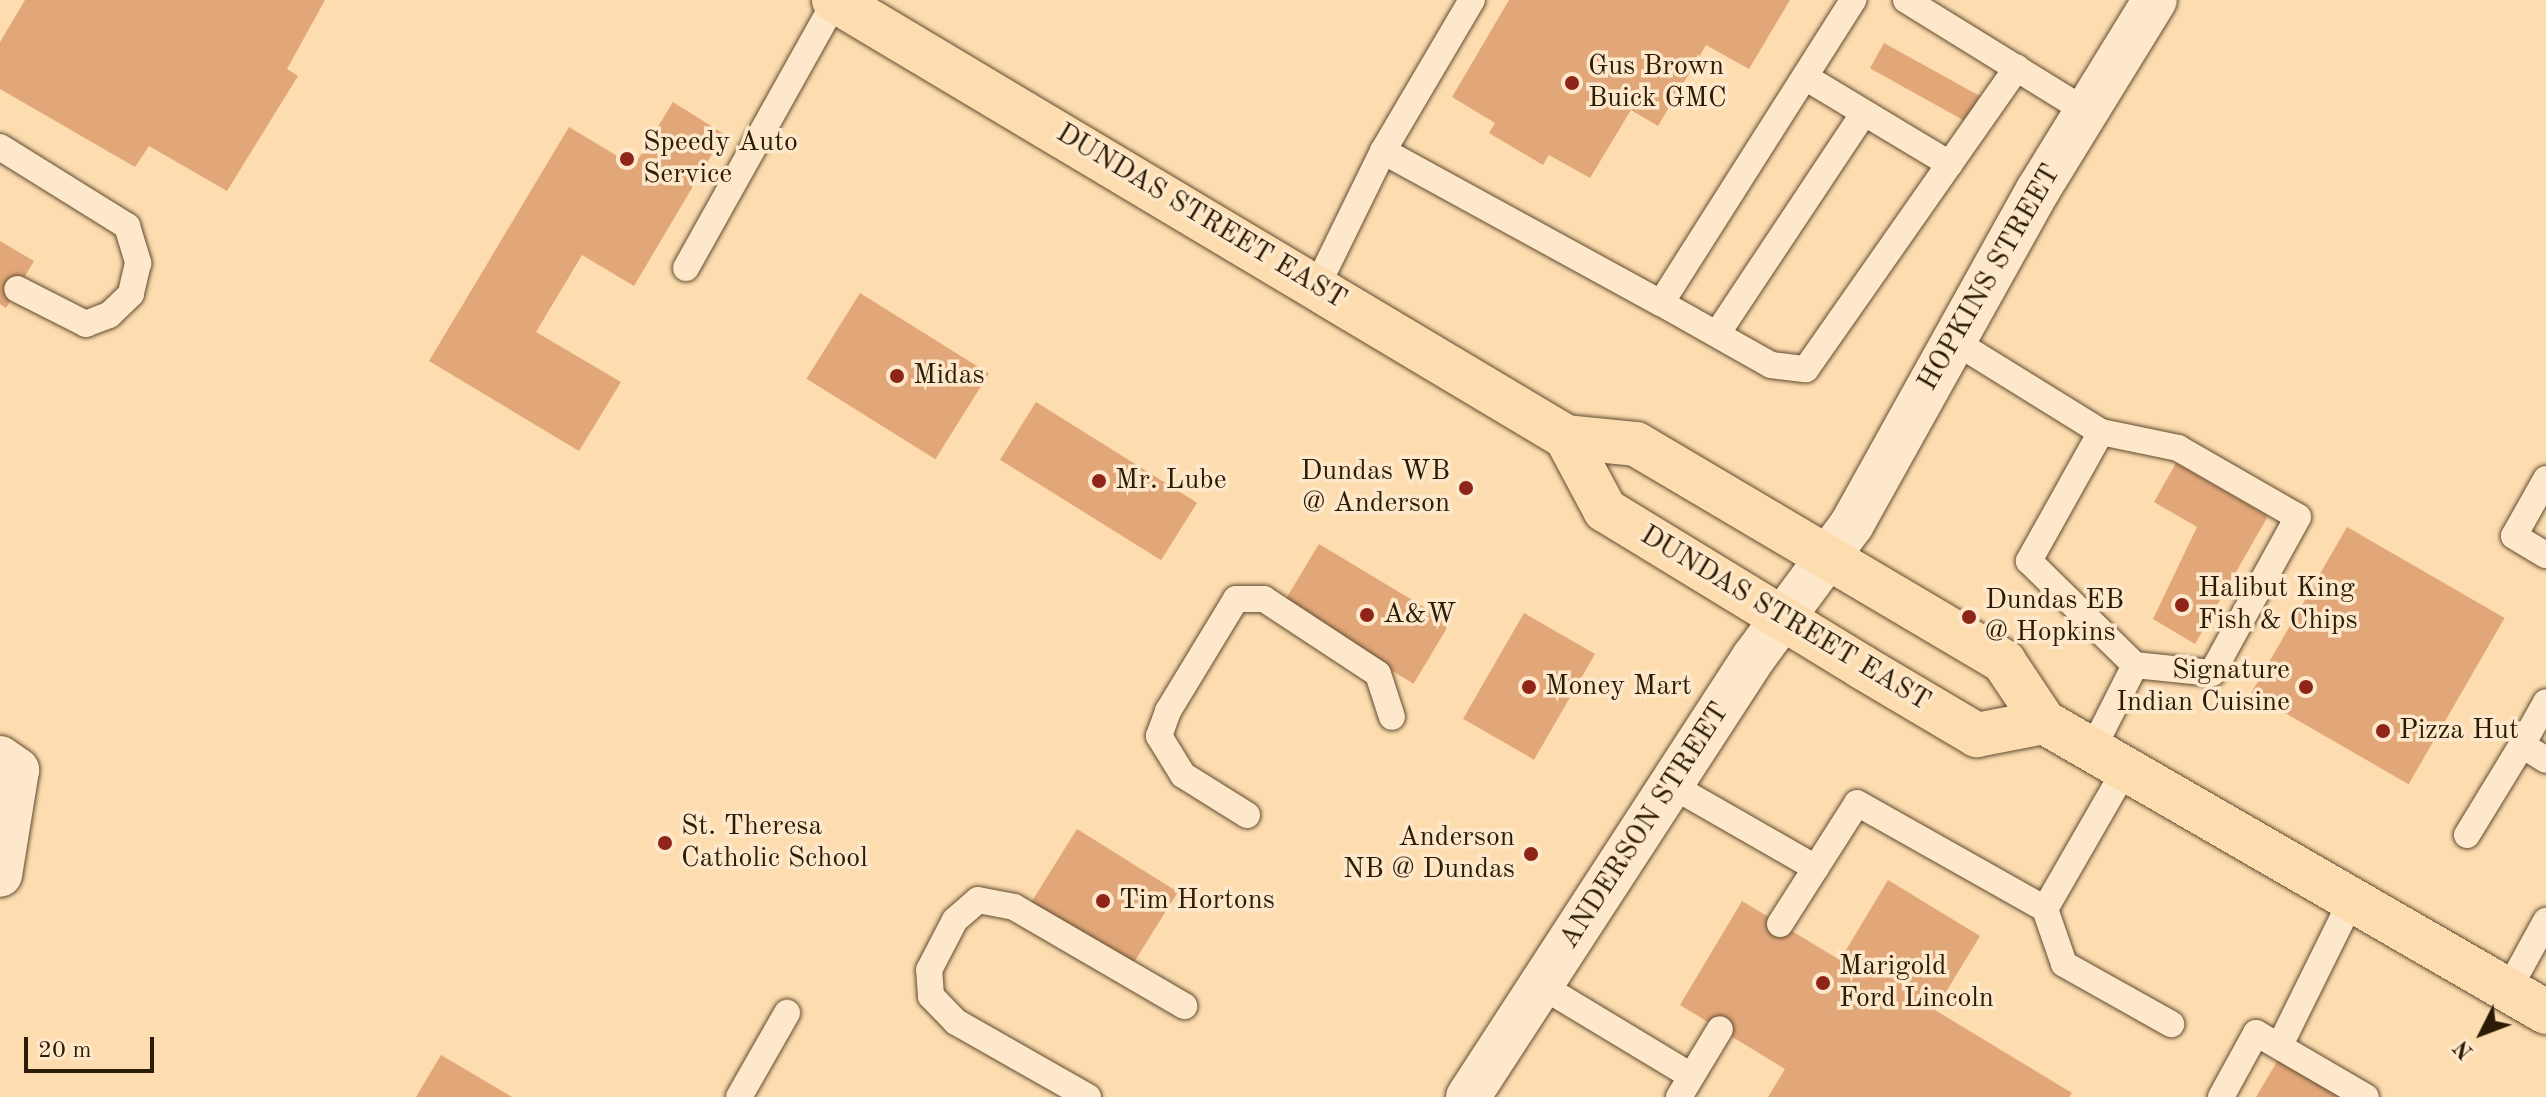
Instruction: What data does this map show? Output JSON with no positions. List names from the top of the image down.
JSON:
{
  "streets": {
    "main road": ["DUNDAS STREET EAST", "HOPKINS STREET", "ANDERSON STREET"]
  },
  "crossings": [
    ["DUNDAS STREET EAST", "HOPKINS STREET"],
    ["DUNDAS STREET EAST", "ANDERSON STREET"],
    ["HOPKINS STREET", "ANDERSON STREET"]
  ],
  "places": [
    "Gus Brown Buick GMC",
    "Speedy Auto Service",
    "Midas",
    "Mr. Lube",
    "Dundas WB @ Anderson",
    "Halibut King Fish & Chips",
    "A&W",
    "Dundas EB @ Hopkins",
    "Money Mart",
    "Signature Indian Cuisine",
    "Pizza Hut",
    "St. Theresa Catholic School",
    "Anderson NB @ Dundas",
    "Tim Hortons",
    "Marigold Ford Lincoln"
  ],
  "scale_bar": "20 m",
  "north": "bottom left"
}
